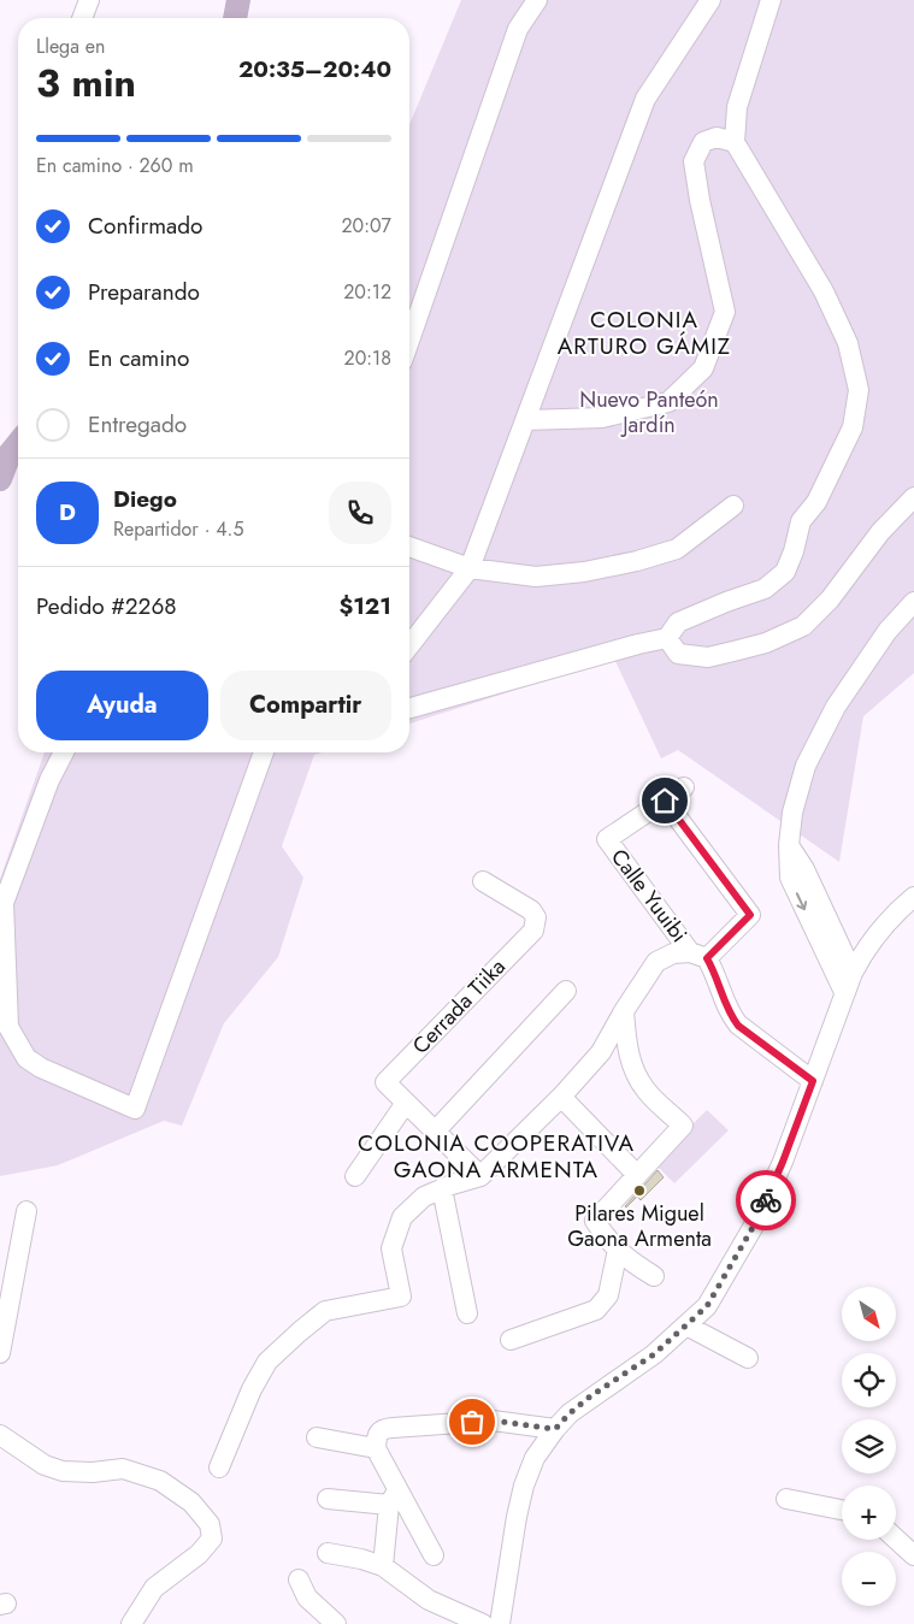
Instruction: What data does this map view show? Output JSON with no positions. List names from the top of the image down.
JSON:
{
  "streets": {
    "street": ["Calle Yuuibi", "Cerrada Tiika"]
  },
  "districts": ["COLONIA ARTURO GÁMIZ", "COLONIA COOPERATIVA GAONA ARMENTA"],
  "parks": ["Nuevo Panteón Jardín"],
  "places": ["Pilares Miguel Gaona Armenta"],
  "north": "bottom right",
  "page": {
    "heading": ["3 min", "Llega en", "20:35–20:40"],
    "panel": [
      "Diego",
      "Repartidor · 4.5",
      "Pedido #2268",
      "$121"
    ],
    "bar": "En camino · 260 m",
    "list": [
      ["Confirmado", "20:07"],
      ["Preparando", "20:12"],
      ["En camino", "20:18"],
      "Entregado"
    ],
    "round": "D",
    "buttons": ["Ayuda", "Compartir"],
    "map_buttons": ["+", "−"]
  }
}
